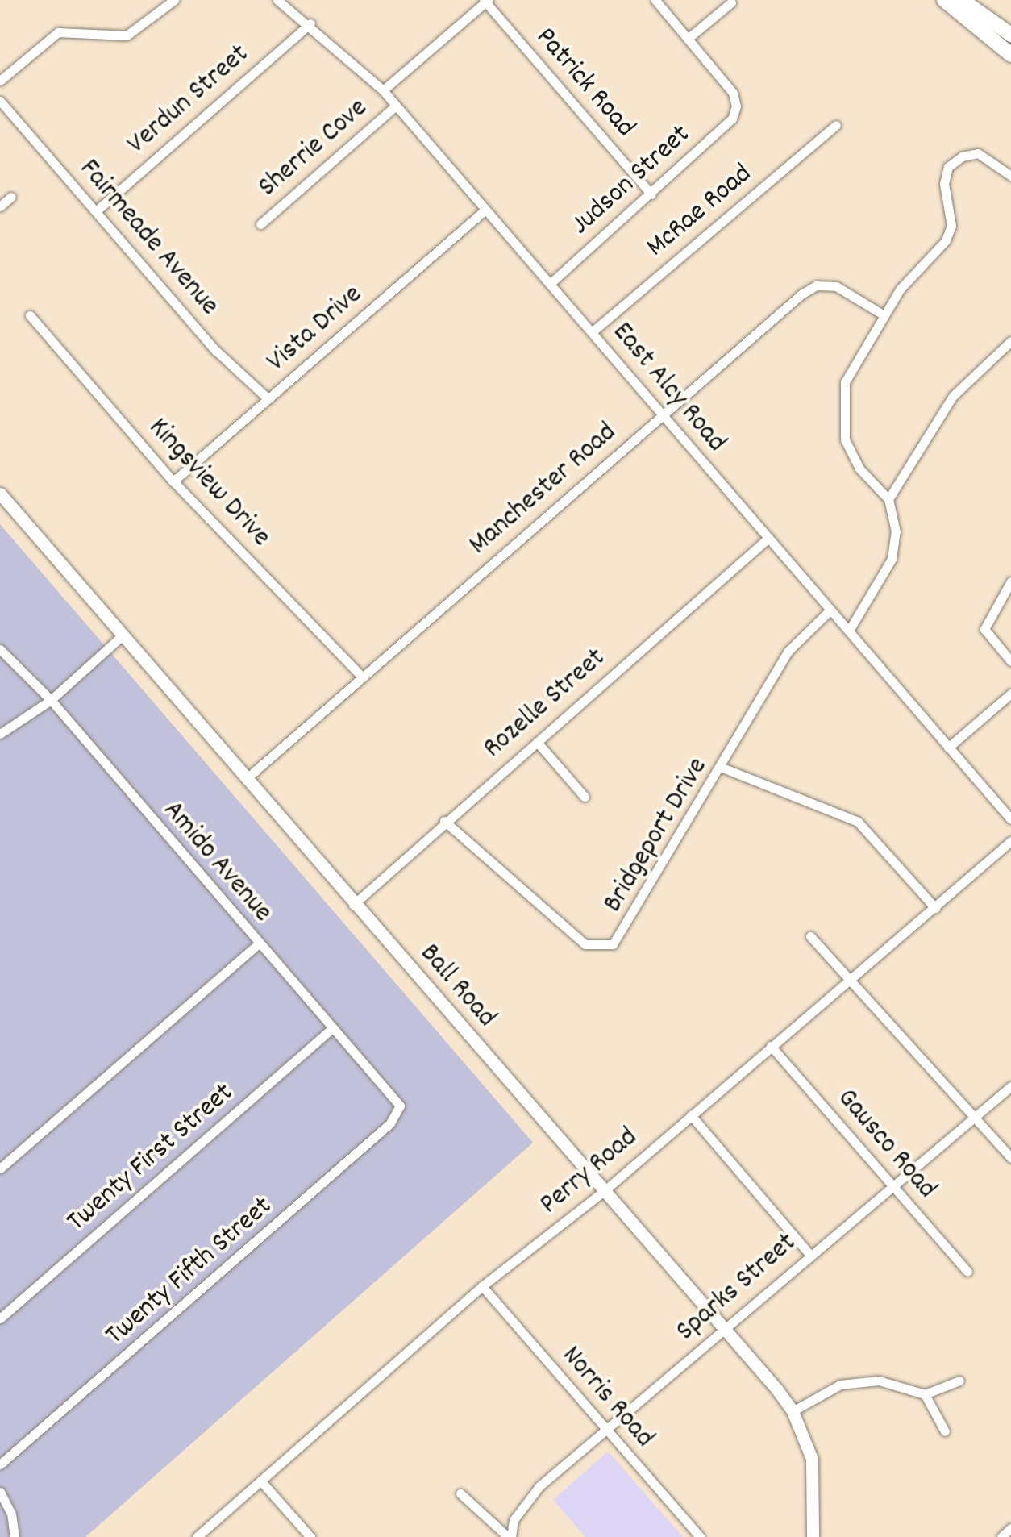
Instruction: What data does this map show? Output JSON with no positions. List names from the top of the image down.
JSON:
{
  "streets": {
    "main road": ["Ball Road"],
    "street": [
      "Patrick Road",
      "Verdun Street",
      "Sherrie Cove",
      "Judson Street",
      "McRae Road",
      "Fairmeade Avenue",
      "Vista Drive",
      "East Alcy Road",
      "Kingsview Drive",
      "Manchester Road",
      "Rozelle Street",
      "Bridgeport Drive",
      "Amido Avenue",
      "Gausco Road",
      "Twenty First Street",
      "Perry Road",
      "Twenty Fifth Street",
      "Sparks Street",
      "Norris Road"
    ]
  },
  "crossings": [
    ["Patrick Road", "Judson Street"],
    ["Verdun Street", "Fairmeade Avenue"],
    ["Verdun Street", "East Alcy Road"],
    ["Sherrie Cove", "East Alcy Road"],
    ["Judson Street", "East Alcy Road"],
    ["McRae Road", "East Alcy Road"],
    ["Fairmeade Avenue", "Vista Drive"],
    ["Vista Drive", "East Alcy Road"],
    ["Vista Drive", "Kingsview Drive"],
    ["East Alcy Road", "Manchester Road"],
    ["East Alcy Road", "Rozelle Street"],
    ["East Alcy Road", "Bridgeport Drive"],
    ["Kingsview Drive", "Manchester Road"],
    ["Manchester Road", "Ball Road"],
    ["Rozelle Street", "Bridgeport Drive"],
    ["Rozelle Street", "Ball Road"],
    ["Amido Avenue", "Twenty First Street"],
    ["Amido Avenue", "Twenty Fifth Street"],
    ["Ball Road", "Perry Road"],
    ["Ball Road", "Sparks Street"],
    ["Gausco Road", "Perry Road"],
    ["Gausco Road", "Sparks Street"],
    ["Perry Road", "Norris Road"],
    ["Sparks Street", "Norris Road"]
  ]
}
